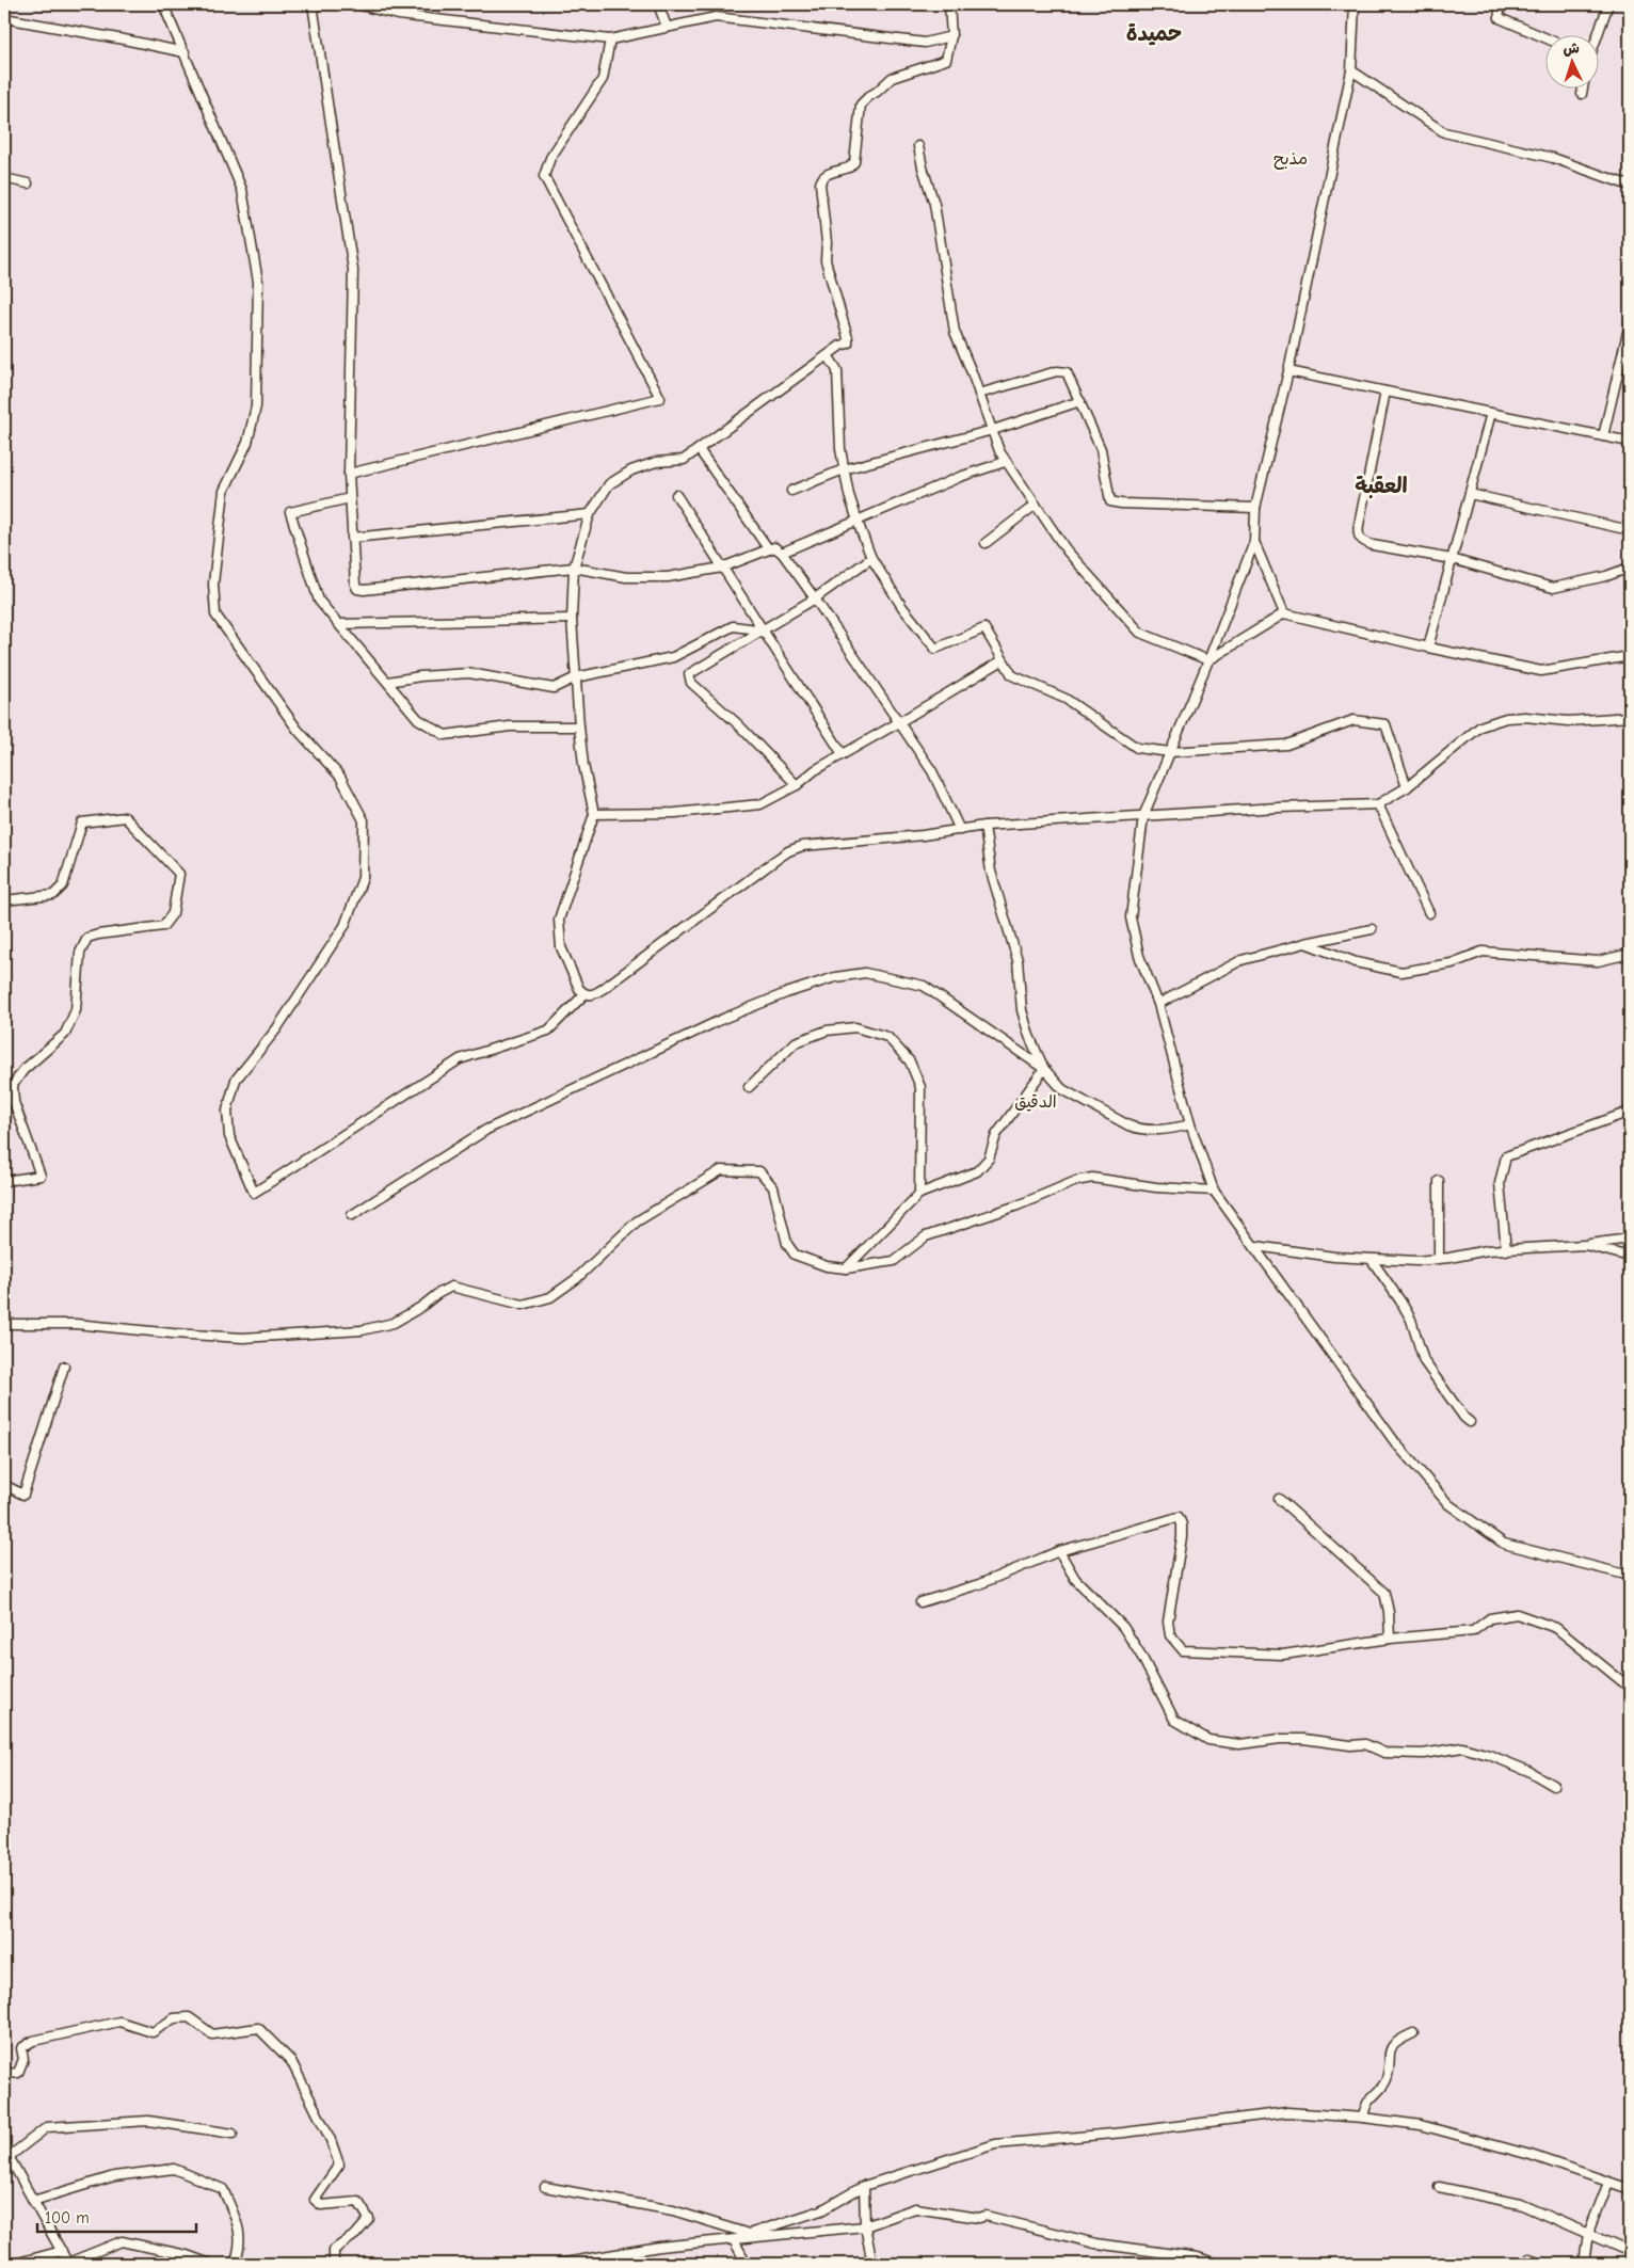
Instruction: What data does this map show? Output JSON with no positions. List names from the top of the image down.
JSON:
{
  "districts": [
    "حميدة",
    "مذبح",
    "العقبة",
    "الدقيق"
  ],
  "scale_bar": "100 m",
  "north": "top"
}
